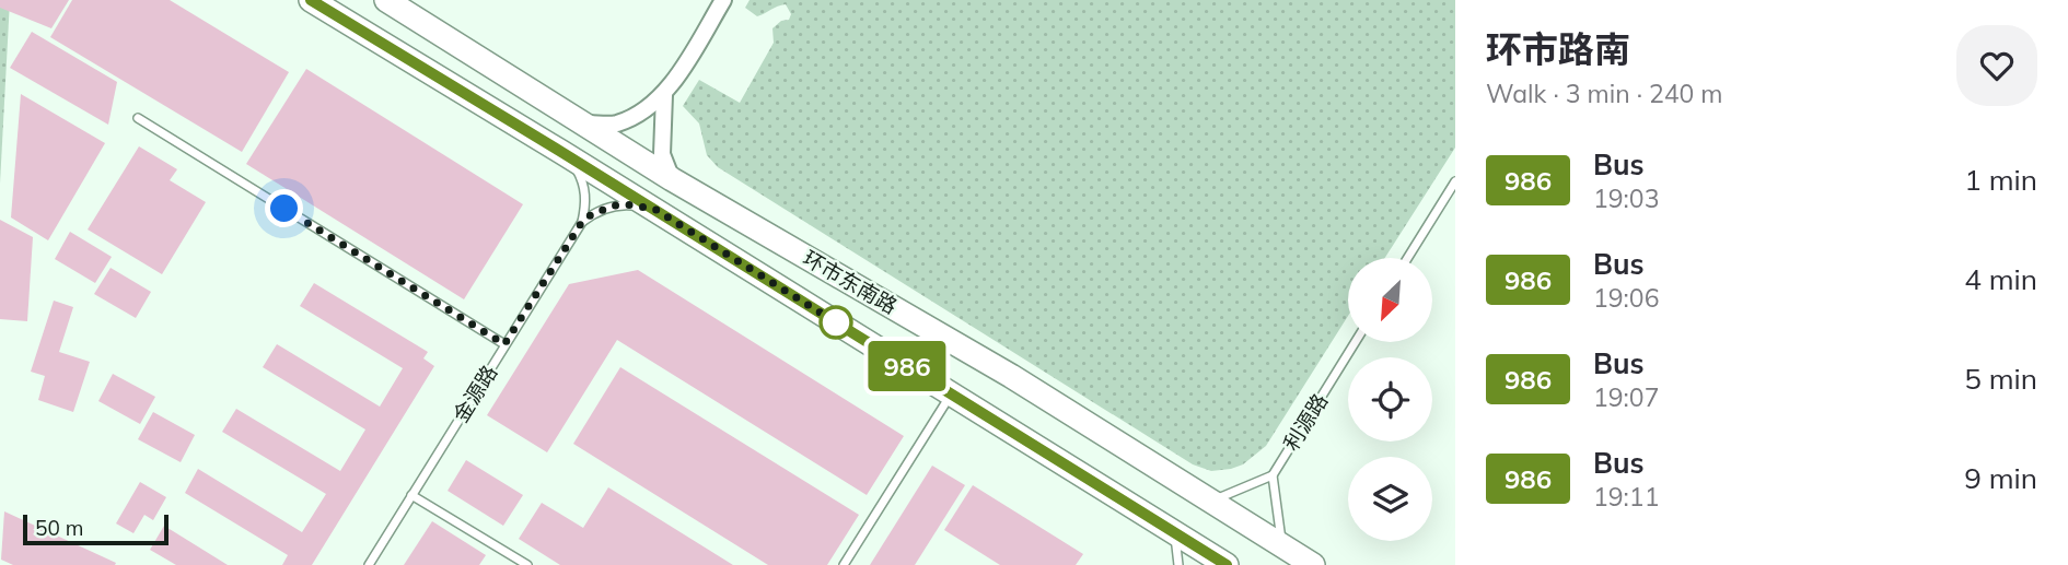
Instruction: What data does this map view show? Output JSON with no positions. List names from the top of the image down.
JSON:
{
  "streets": {
    "main road": ["环市东南路"],
    "lane": ["金源路", "利源路"]
  },
  "lines": ["bus line 986"],
  "scale_bar": "50 m",
  "north": "bottom left",
  "page": {
    "on_map": "986",
    "heading": ["环市路南", "Walk · 3 min · 240 m"],
    "list": [
      {
        "mark": "986",
        "name": "Bus",
        "note": "19:03",
        "value": "1 min"
      },
      {
        "mark": "986",
        "name": "Bus",
        "note": "19:06",
        "value": "4 min"
      },
      {
        "mark": "986",
        "name": "Bus",
        "note": "19:07",
        "value": "5 min"
      },
      {
        "mark": "986",
        "name": "Bus",
        "note": "19:11",
        "value": "9 min"
      }
    ],
    "scale": "50 m"
  }
}
